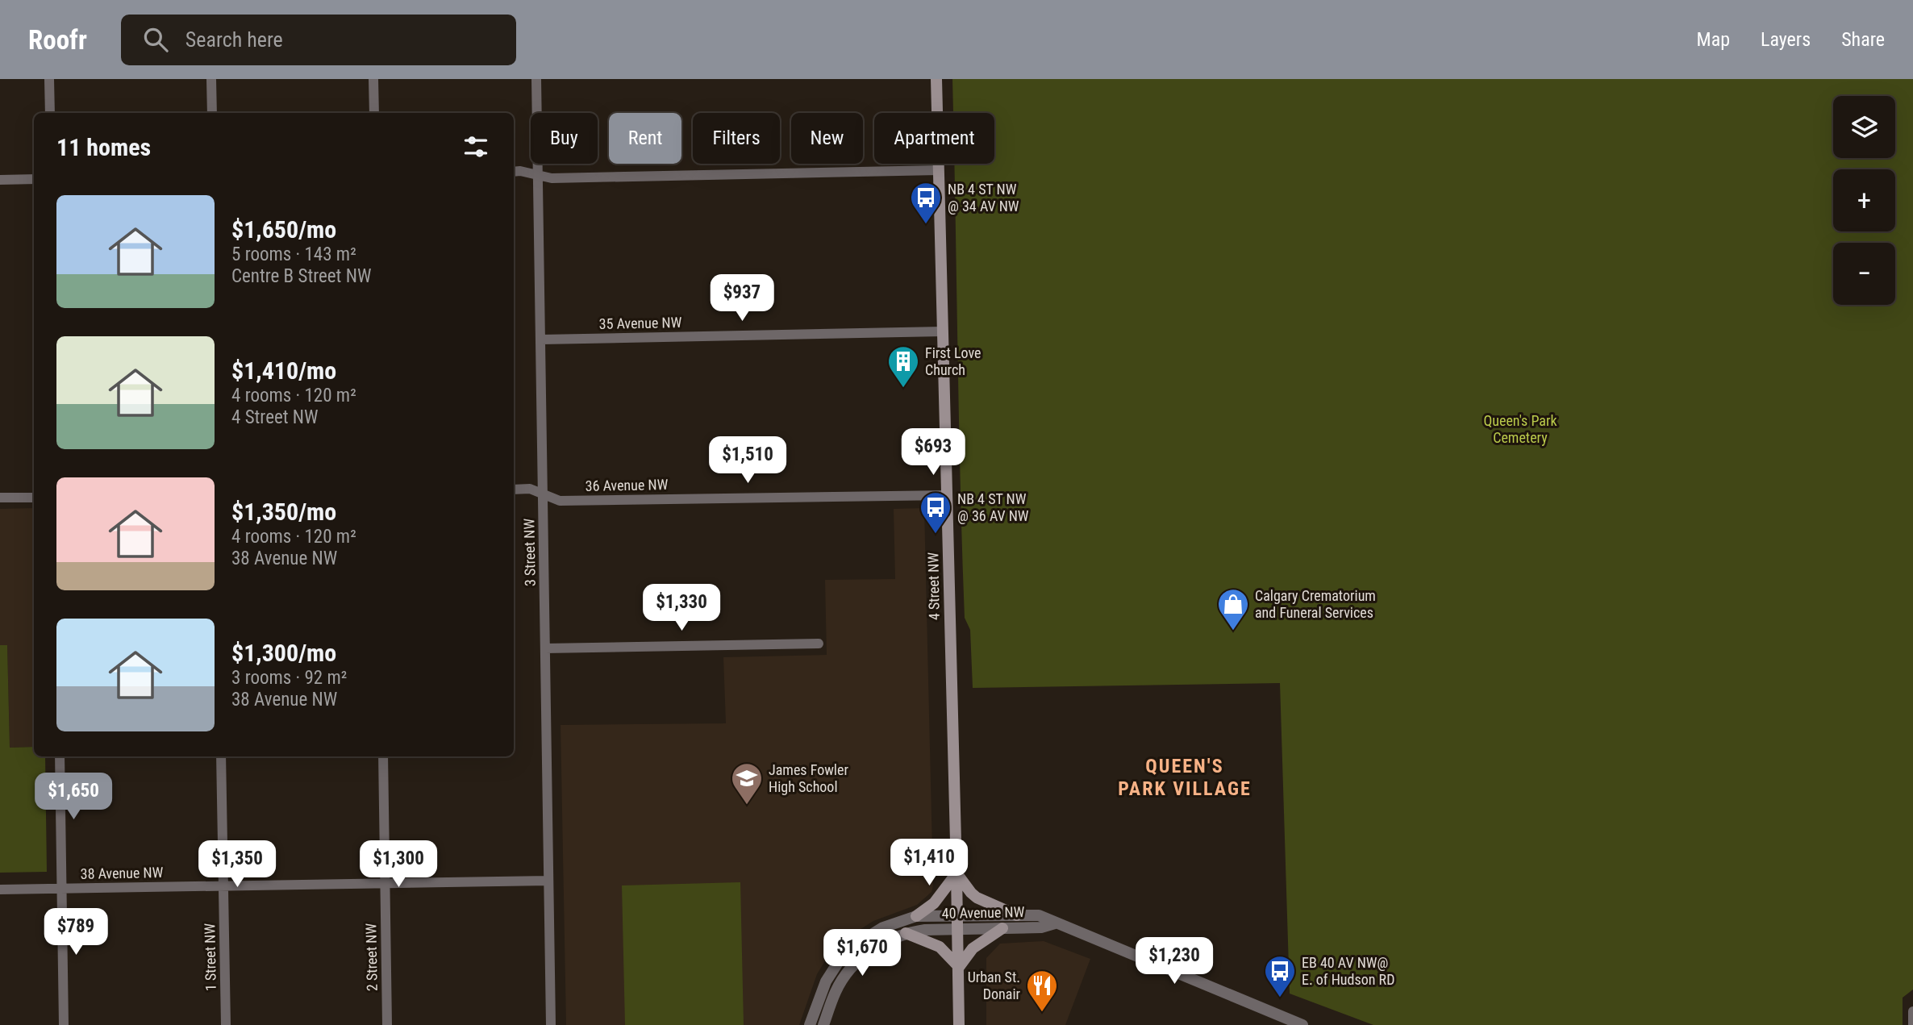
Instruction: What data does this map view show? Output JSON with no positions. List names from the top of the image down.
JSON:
{
  "streets": {
    "main road": ["4 Street NW"],
    "street": [
      "35 Avenue NW",
      "36 Avenue NW",
      "3 Street NW",
      "38 Avenue NW",
      "40 Avenue NW",
      "1 Street NW",
      "2 Street NW"
    ]
  },
  "crossings": [
    ["35 Avenue NW", "3 Street NW"],
    ["35 Avenue NW", "4 Street NW"],
    ["36 Avenue NW", "3 Street NW"],
    ["36 Avenue NW", "4 Street NW"],
    ["3 Street NW", "38 Avenue NW"],
    ["4 Street NW", "40 Avenue NW"],
    ["38 Avenue NW", "1 Street NW"],
    ["38 Avenue NW", "2 Street NW"]
  ],
  "districts": ["QUEEN'S PARK VILLAGE"],
  "parks": ["Queen's Park Cemetery"],
  "places": {
    "bus stop": ["NB 4 ST NW @ 34 AV NW", "NB 4 ST NW @ 36 AV NW", "EB 40 AV NW@ E. of Hudson RD"],
    "building": ["First Love Church"],
    "shop": ["Calgary Crematorium and Funeral Services"],
    "school or university": ["James Fowler High School"],
    "restaurant": ["Urban St. Donair"]
  },
  "page": {
    "header": "Roofr",
    "search": "Search here",
    "nav": ["Map", "Layers", "Share"],
    "map_buttons": ["+", "−"],
    "chip": [
      "Buy",
      "Rent",
      "Filters",
      "New",
      "Apartment"
    ],
    "heading": "11 homes",
    "list": [
      {
        "name": "$1,650/mo",
        "note": "5 rooms · 143 m² · Centre B Street NW"
      },
      {
        "name": "$1,410/mo",
        "note": "4 rooms · 120 m² · 4 Street NW"
      },
      {
        "name": "$1,350/mo",
        "note": "4 rooms · 120 m² · 38 Avenue NW"
      },
      {
        "name": "$1,300/mo",
        "note": "3 rooms · 92 m² · 38 Avenue NW"
      }
    ],
    "price": [
      "$937",
      "$693",
      "$1,510",
      "$1,330",
      "$1,650",
      "$1,410",
      "$1,350",
      "$1,300",
      "$789",
      "$1,670",
      "$1,230"
    ]
  }
}
